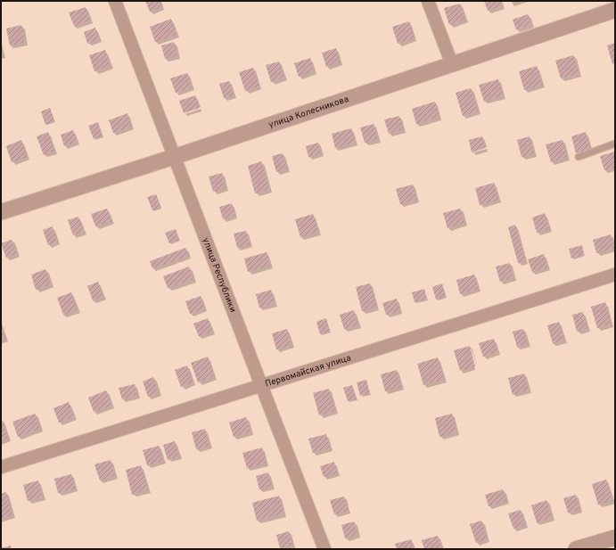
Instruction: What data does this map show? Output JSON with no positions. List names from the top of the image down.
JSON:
{
  "streets": {
    "street": ["улица Колесникова", "улица Республики", "Первомайская улица"]
  },
  "crossings": [
    ["улица Колесникова", "улица Республики"],
    ["улица Республики", "Первомайская улица"]
  ]
}
